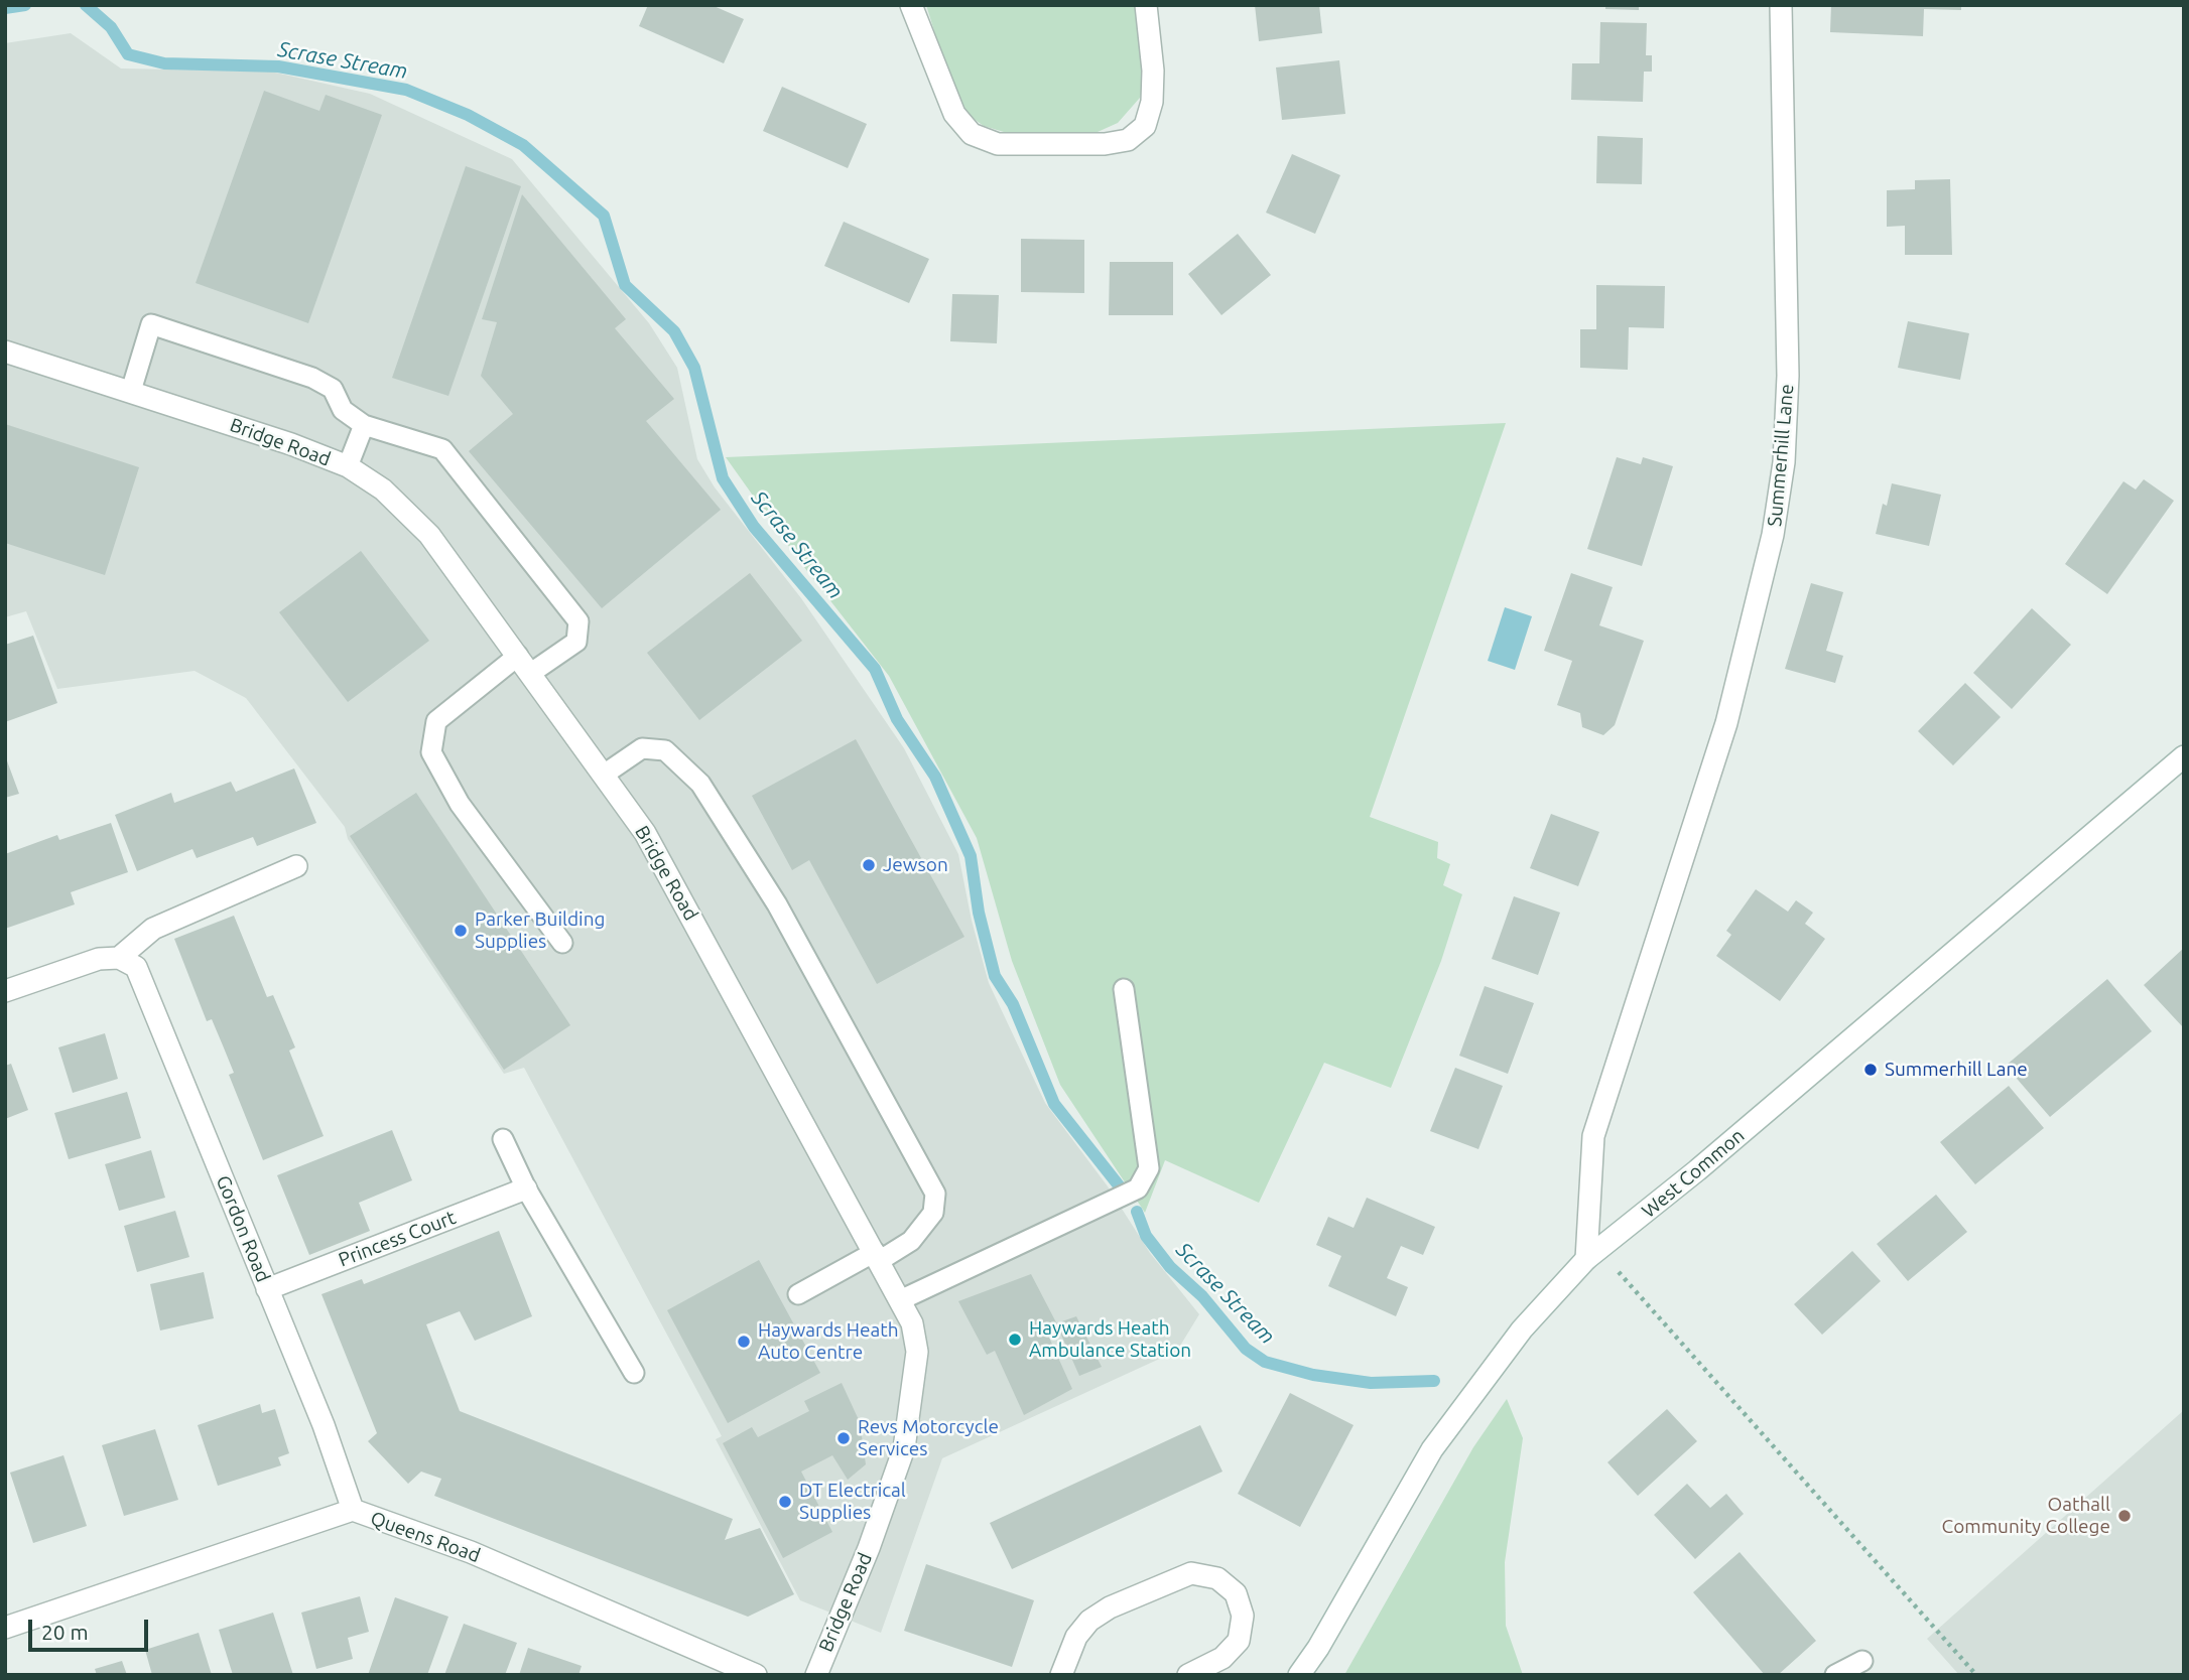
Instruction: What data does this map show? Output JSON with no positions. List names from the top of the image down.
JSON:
{
  "streets": {
    "street": [
      "Bridge Road",
      "Summerhill Lane",
      "West Common",
      "Gordon Road",
      "Princess Court",
      "Queens Road"
    ]
  },
  "crossings": [
    ["Summerhill Lane", "West Common"],
    ["Gordon Road", "Princess Court"],
    ["Gordon Road", "Queens Road"]
  ],
  "water": ["Scrase Stream"],
  "places": [
    "Jewson",
    "Parker Building Supplies",
    "Summerhill Lane",
    "Haywards Heath Ambulance Station",
    "Haywards Heath Auto Centre",
    "Revs Motorcycle Services",
    "DT Electrical Supplies",
    "Oathall Community College"
  ],
  "scale_bar": "20 m"
}
